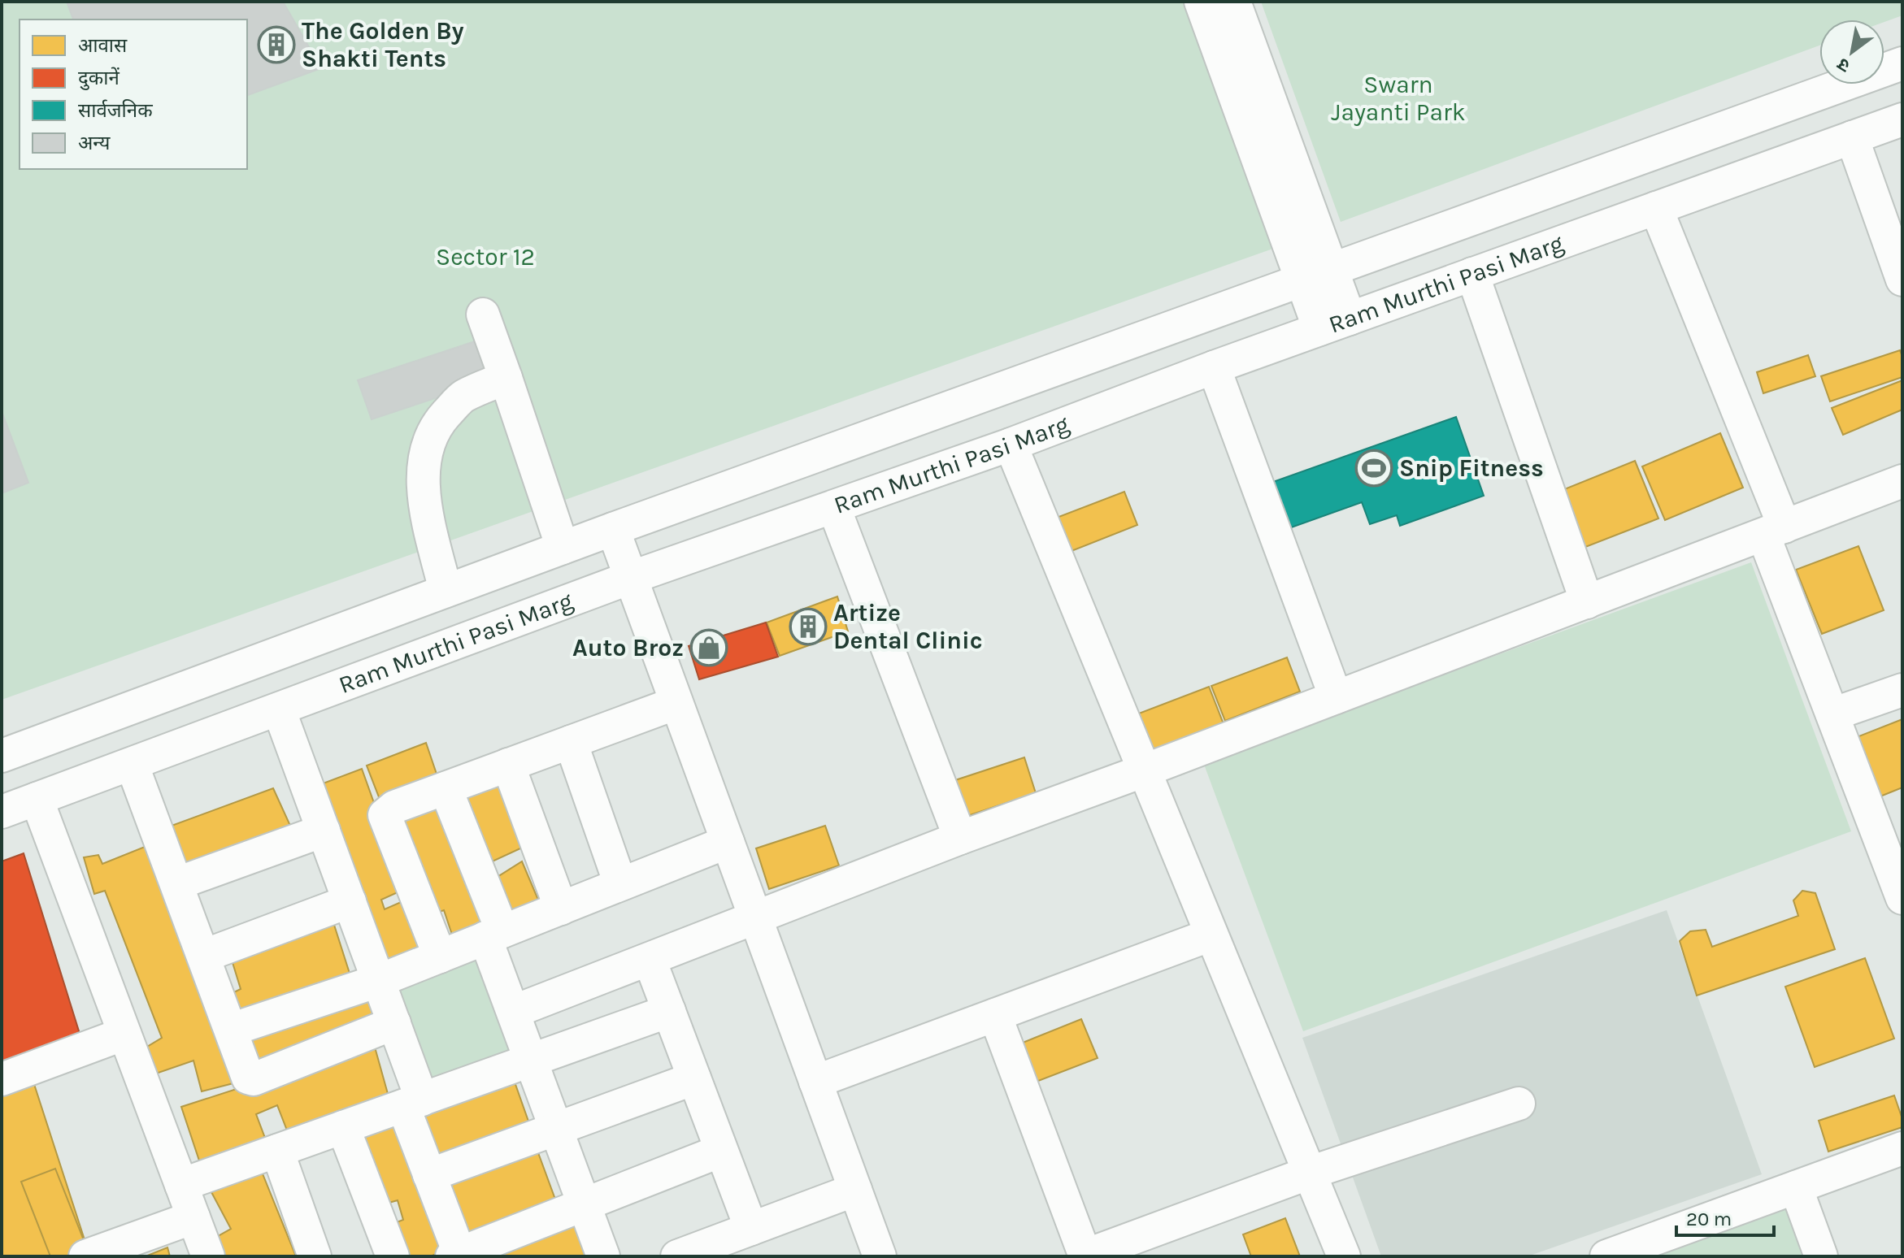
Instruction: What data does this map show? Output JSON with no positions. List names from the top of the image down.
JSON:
{
  "streets": {
    "street": ["Ram Murthi Pasi Marg"]
  },
  "parks": ["Swarn Jayanti Park", "Sector 12"],
  "places": {
    "building": ["The Golden By Shakti Tents", "Artize Dental Clinic"],
    "sports": ["Snip Fitness"],
    "shop": ["Auto Broz"]
  },
  "legend": [
    "आवास",
    "दुकानें",
    "सार्वजनिक",
    "अन्य"
  ],
  "scale_bar": "20 m",
  "north": "bottom left"
}
